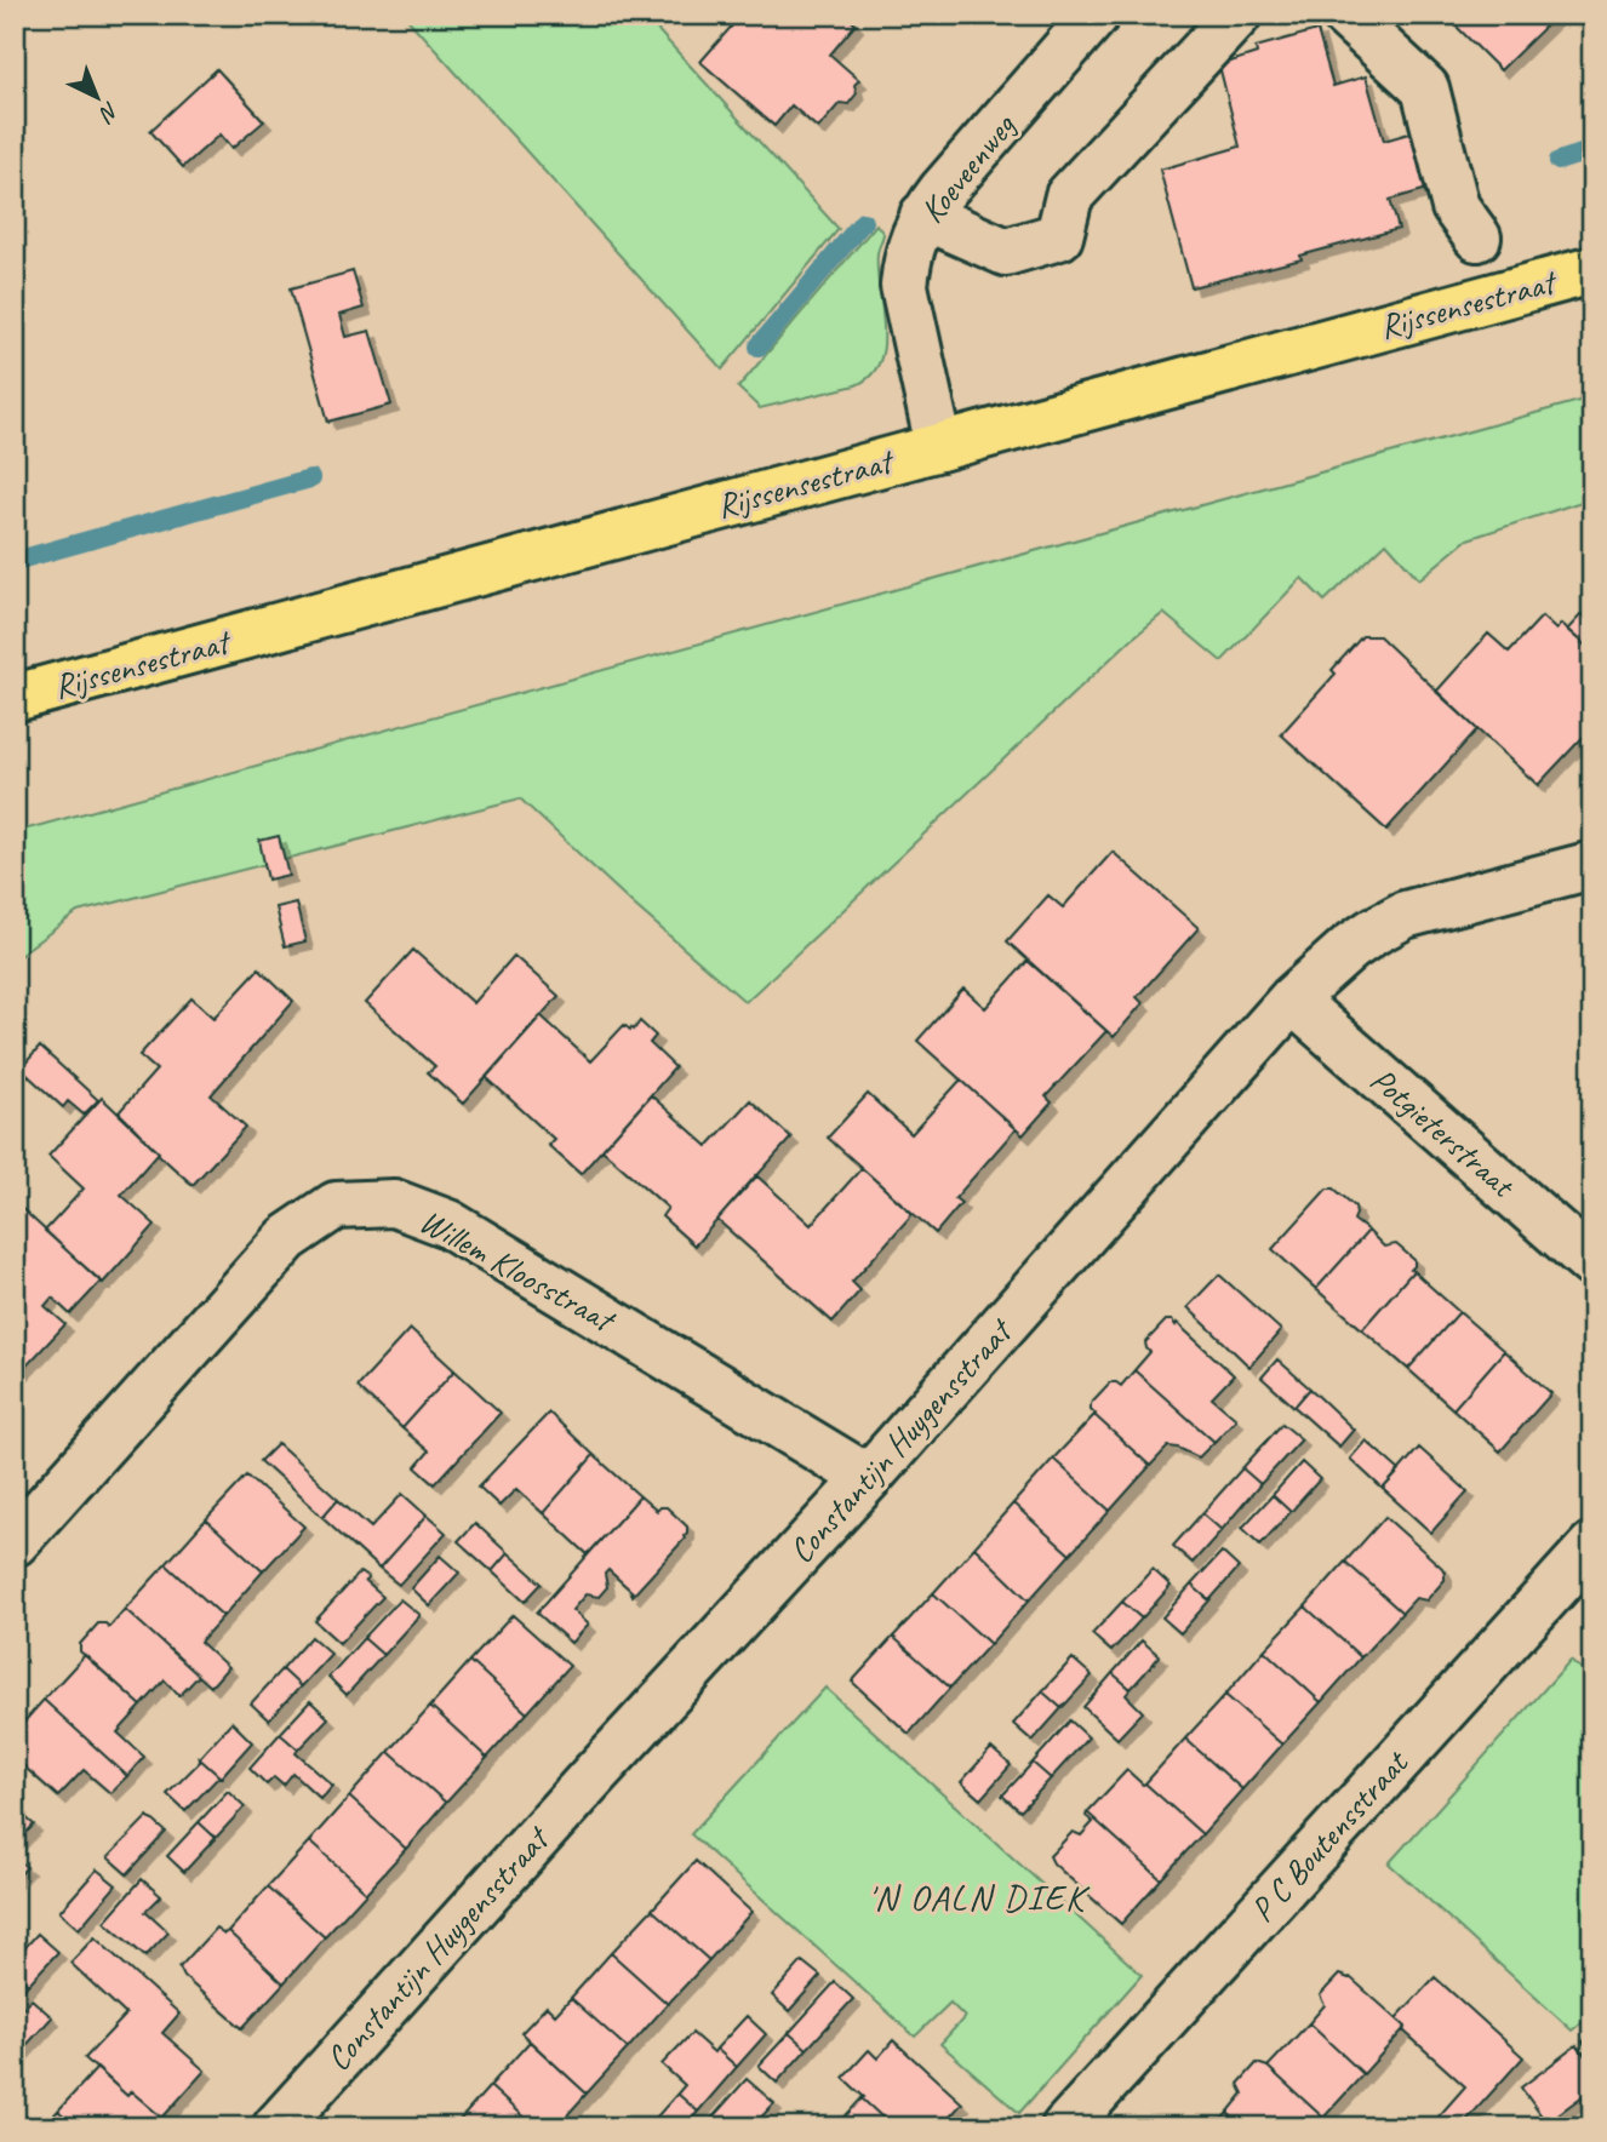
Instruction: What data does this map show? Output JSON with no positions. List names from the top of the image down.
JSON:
{
  "streets": {
    "main road": ["Rijssensestraat"],
    "street": [
      "Koeveenweg",
      "Potgieterstraat",
      "Willem Kloosstraat",
      "Constantijn Huygensstraat",
      "P C Boutensstraat"
    ]
  },
  "crossings": [
    ["Koeveenweg", "Rijssensestraat"],
    ["Potgieterstraat", "Constantijn Huygensstraat"],
    ["Willem Kloosstraat", "Constantijn Huygensstraat"]
  ],
  "districts": ["'N OALN DIEK"],
  "north": "bottom right"
}
